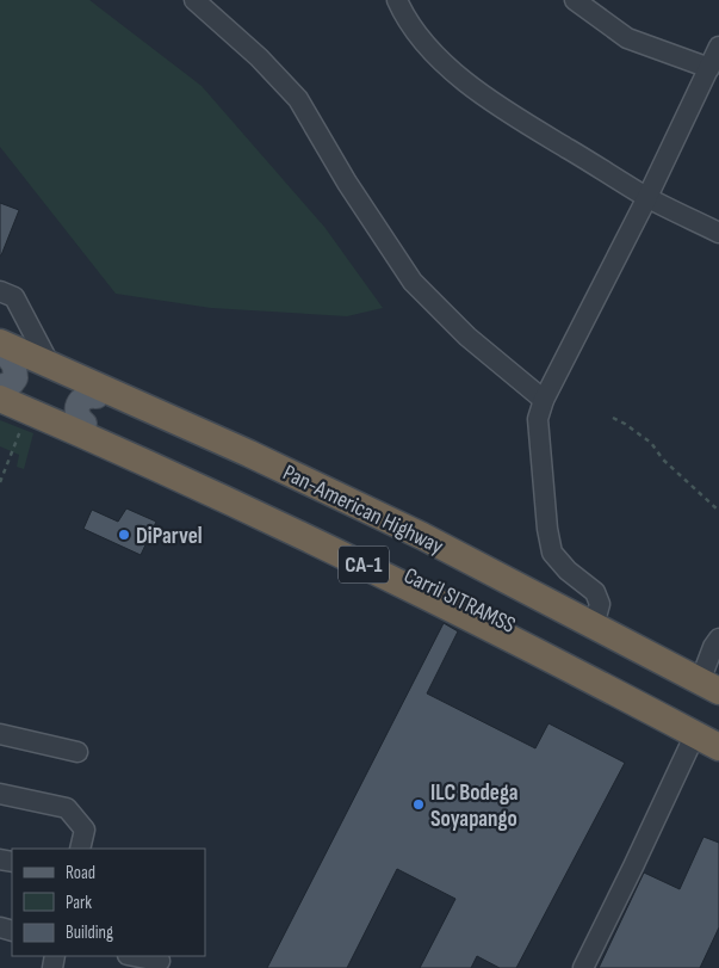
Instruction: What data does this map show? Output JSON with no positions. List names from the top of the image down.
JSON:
{
  "streets": {
    "highway": ["Pan-American Highway", "CA-1"],
    "main road": ["Carril SITRAMSS"]
  },
  "crossings": [
    ["Pan-American Highway", "Carril SITRAMSS"],
    ["CA-1", "Carril SITRAMSS"]
  ],
  "places": ["DiParvel", "ILC Bodega Soyapango"],
  "legend": ["Road", "Park", "Building"]
}
